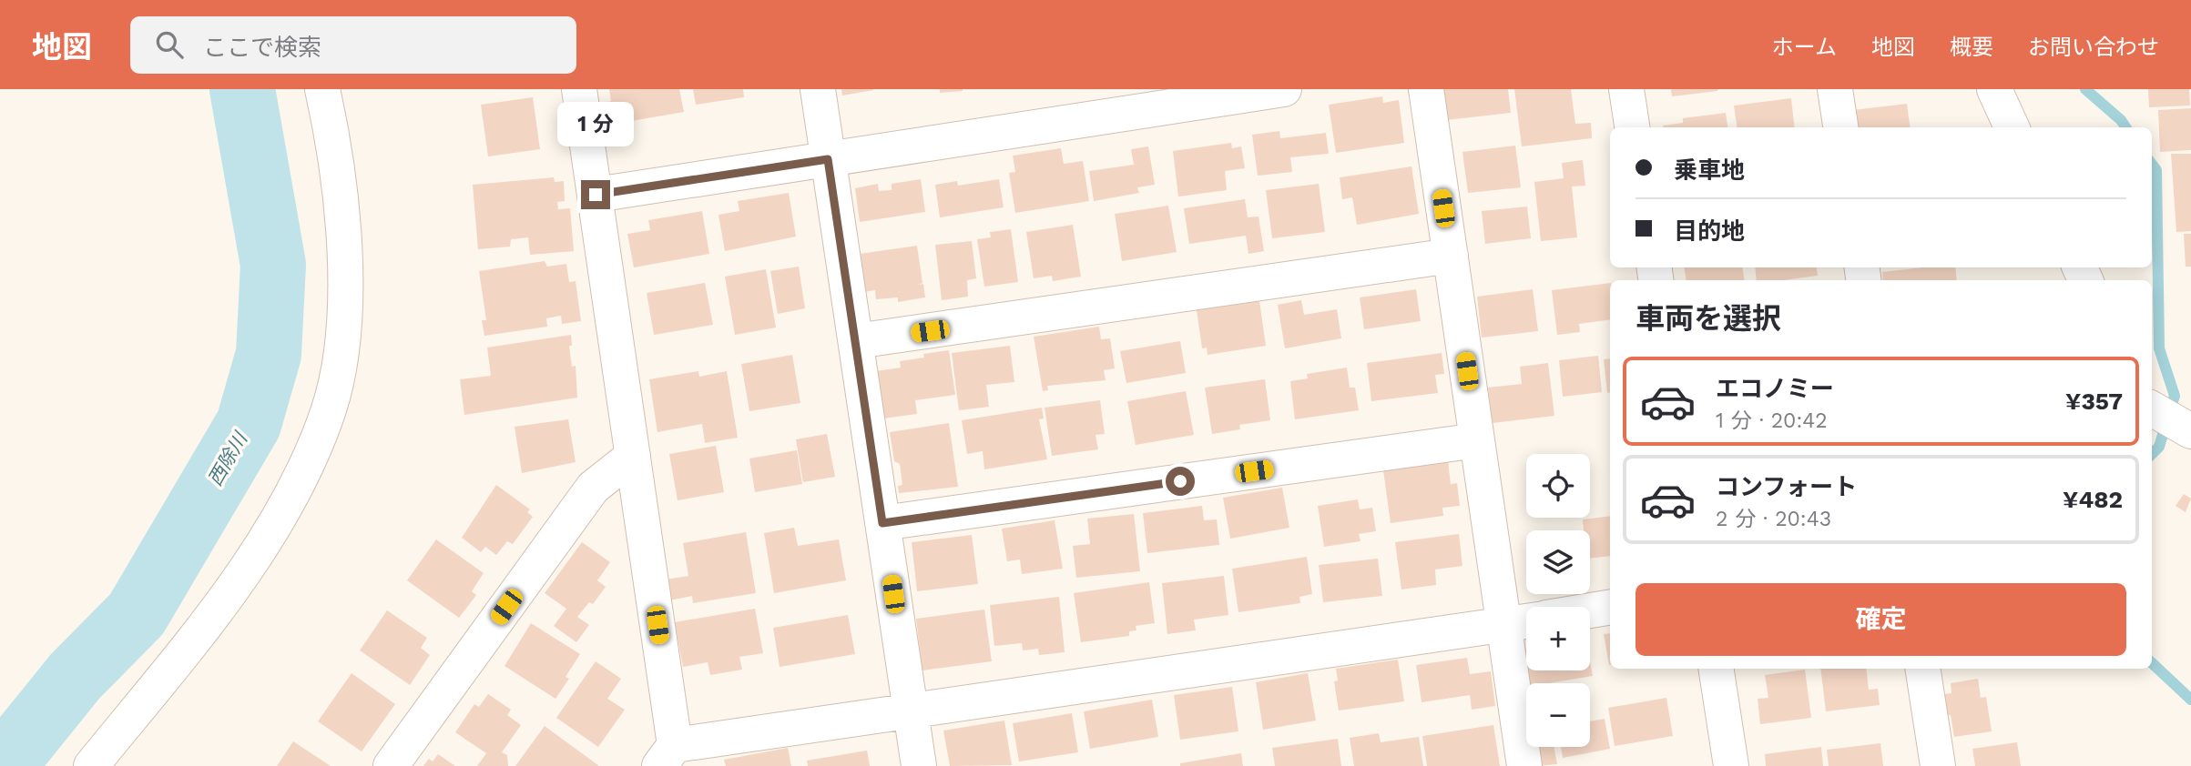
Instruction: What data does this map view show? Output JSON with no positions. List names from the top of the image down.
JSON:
{
  "water": ["西除川"],
  "page": {
    "header": "地図",
    "search": "ここで検索",
    "nav": [
      "ホーム",
      "地図",
      "概要",
      "お問い合わせ"
    ],
    "bubble": "1 分",
    "banner": ["乗車地", "目的地"],
    "heading": "車両を選択",
    "list": [
      {
        "name": "エコノミー",
        "note": "1 分 · 20:42",
        "value": "¥357"
      },
      {
        "name": "コンフォート",
        "note": "2 分 · 20:43",
        "value": "¥482"
      }
    ],
    "map_buttons": ["+", "−"],
    "buttons": "確定"
  }
}
